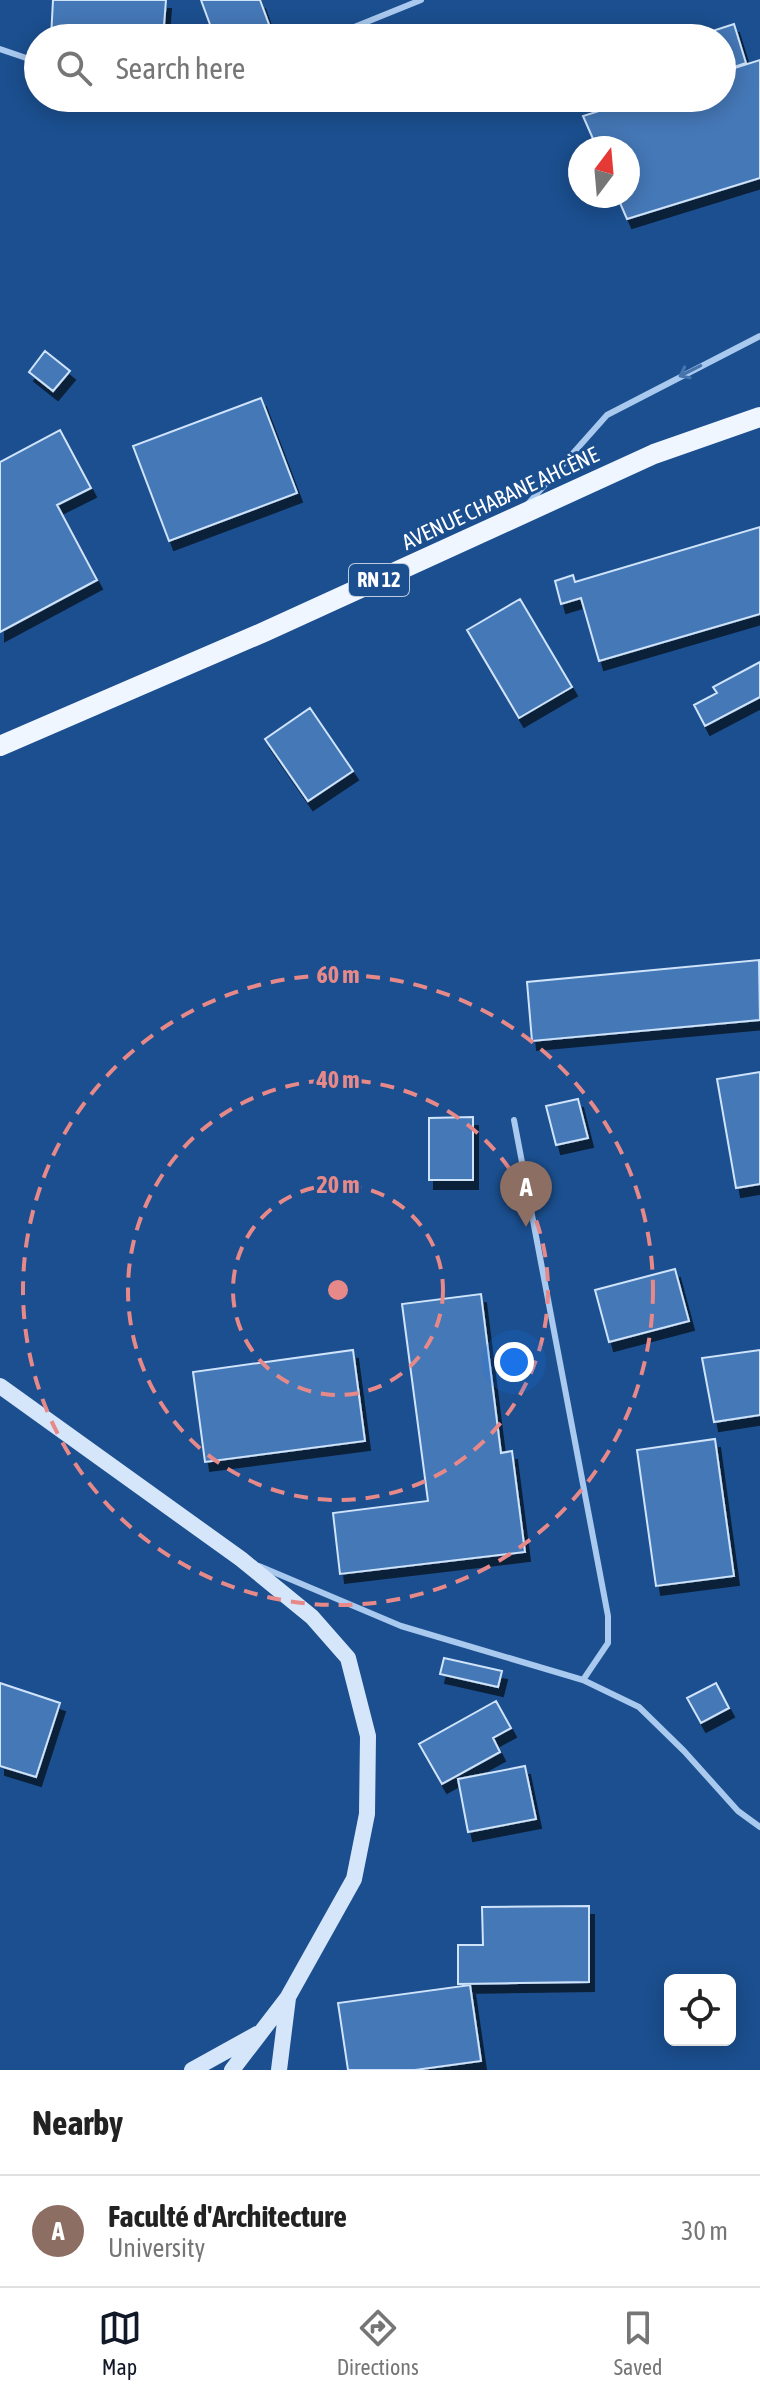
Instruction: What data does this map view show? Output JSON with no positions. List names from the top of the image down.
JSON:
{
  "streets": {
    "main road": ["AVENUE CHABANE AHCÈNE", "RN 12"]
  },
  "north": "top",
  "page": {
    "search": "Search here",
    "pins": "A",
    "heading": "Nearby",
    "list": [
      {
        "mark": "A",
        "name": "Faculté d'Architecture",
        "note": "University",
        "value": "30 m"
      }
    ],
    "nav": ["Map", "Directions", "Saved"]
  },
  "rings": ["60 m", "40 m", "20 m"]
}
